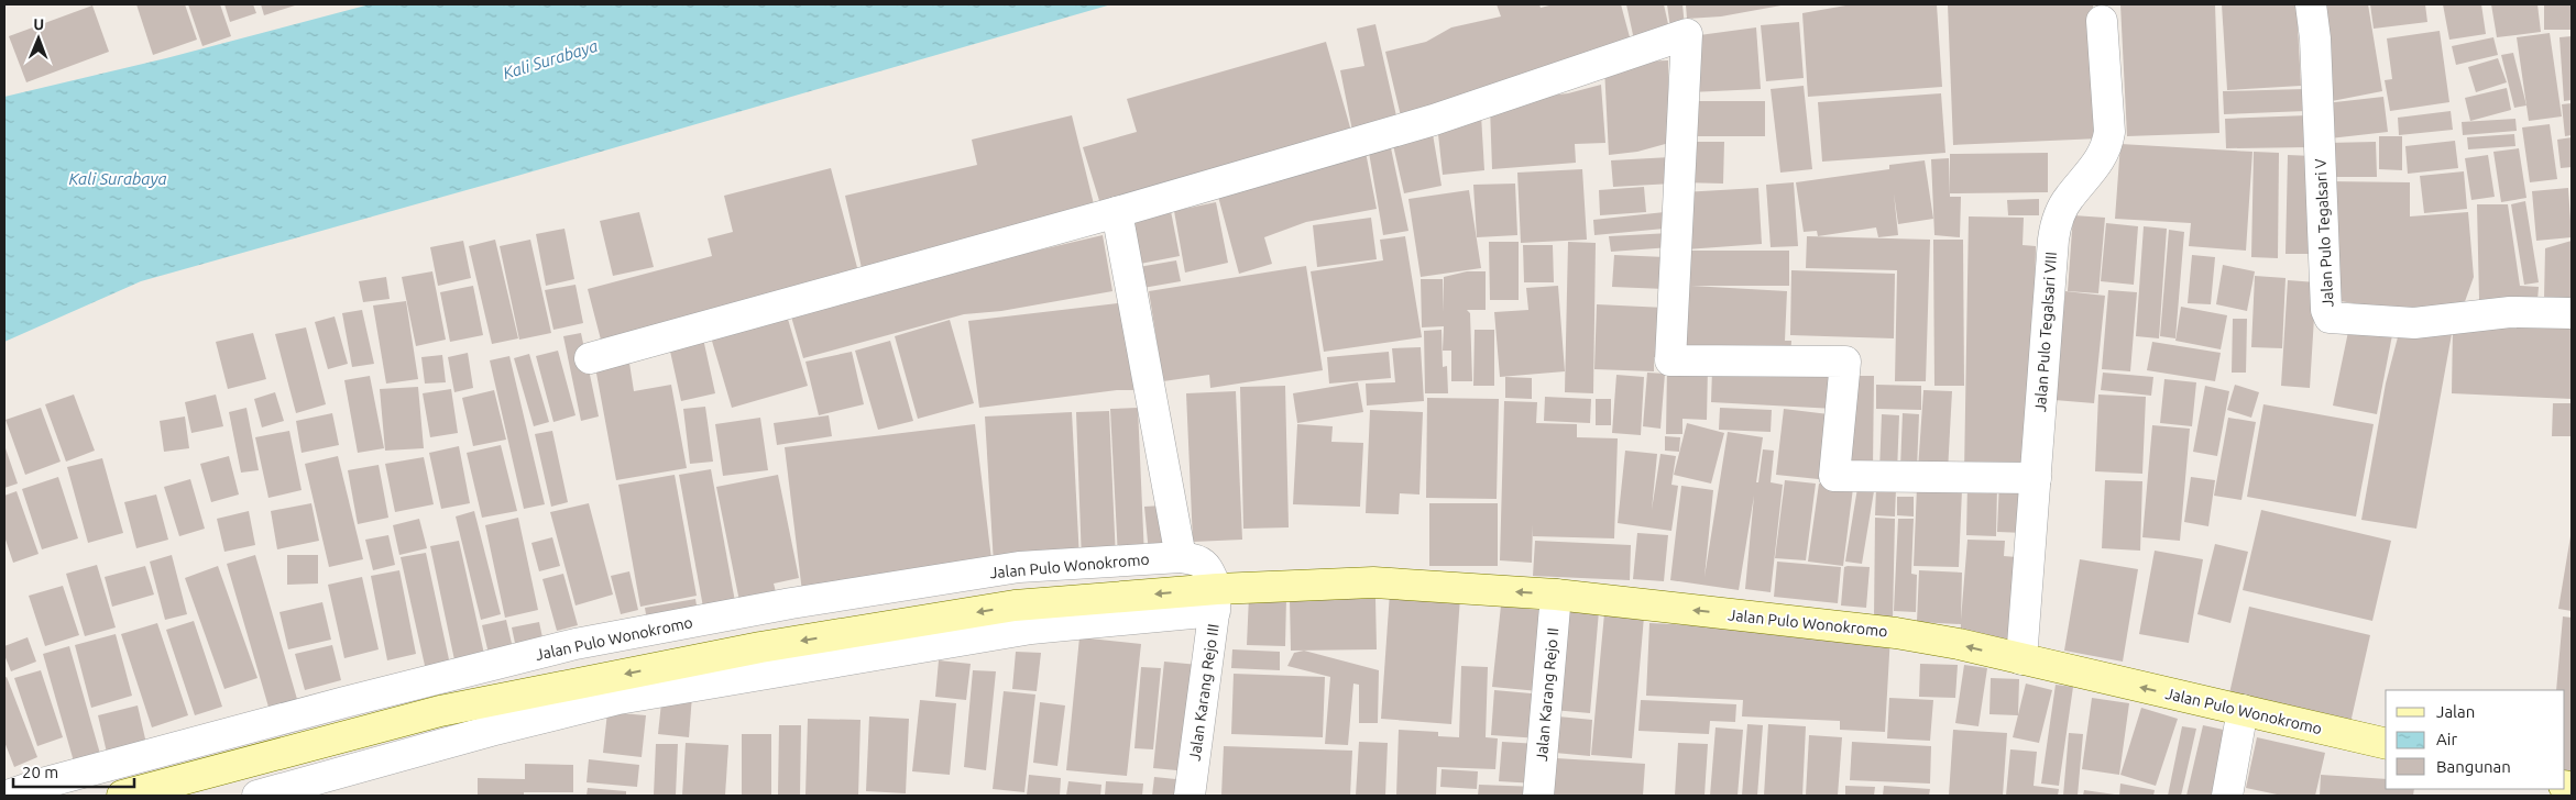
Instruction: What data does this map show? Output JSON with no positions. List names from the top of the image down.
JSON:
{
  "streets": {
    "main road": ["Jalan Pulo Wonokromo"],
    "street": [
      "Jalan Pulo Tegalsari V",
      "Jalan Pulo Tegalsari VIII",
      "Jalan Karang Rejo III",
      "Jalan Karang Rejo II"
    ]
  },
  "crossings": [
    ["Jalan Pulo Tegalsari VIII", "Jalan Pulo Wonokromo"],
    ["Jalan Pulo Wonokromo", "Jalan Karang Rejo III"],
    ["Jalan Pulo Wonokromo", "Jalan Karang Rejo II"]
  ],
  "water": ["Kali Surabaya"],
  "legend": ["Jalan", "Air", "Bangunan"],
  "scale_bar": "20 m",
  "north": "top"
}
